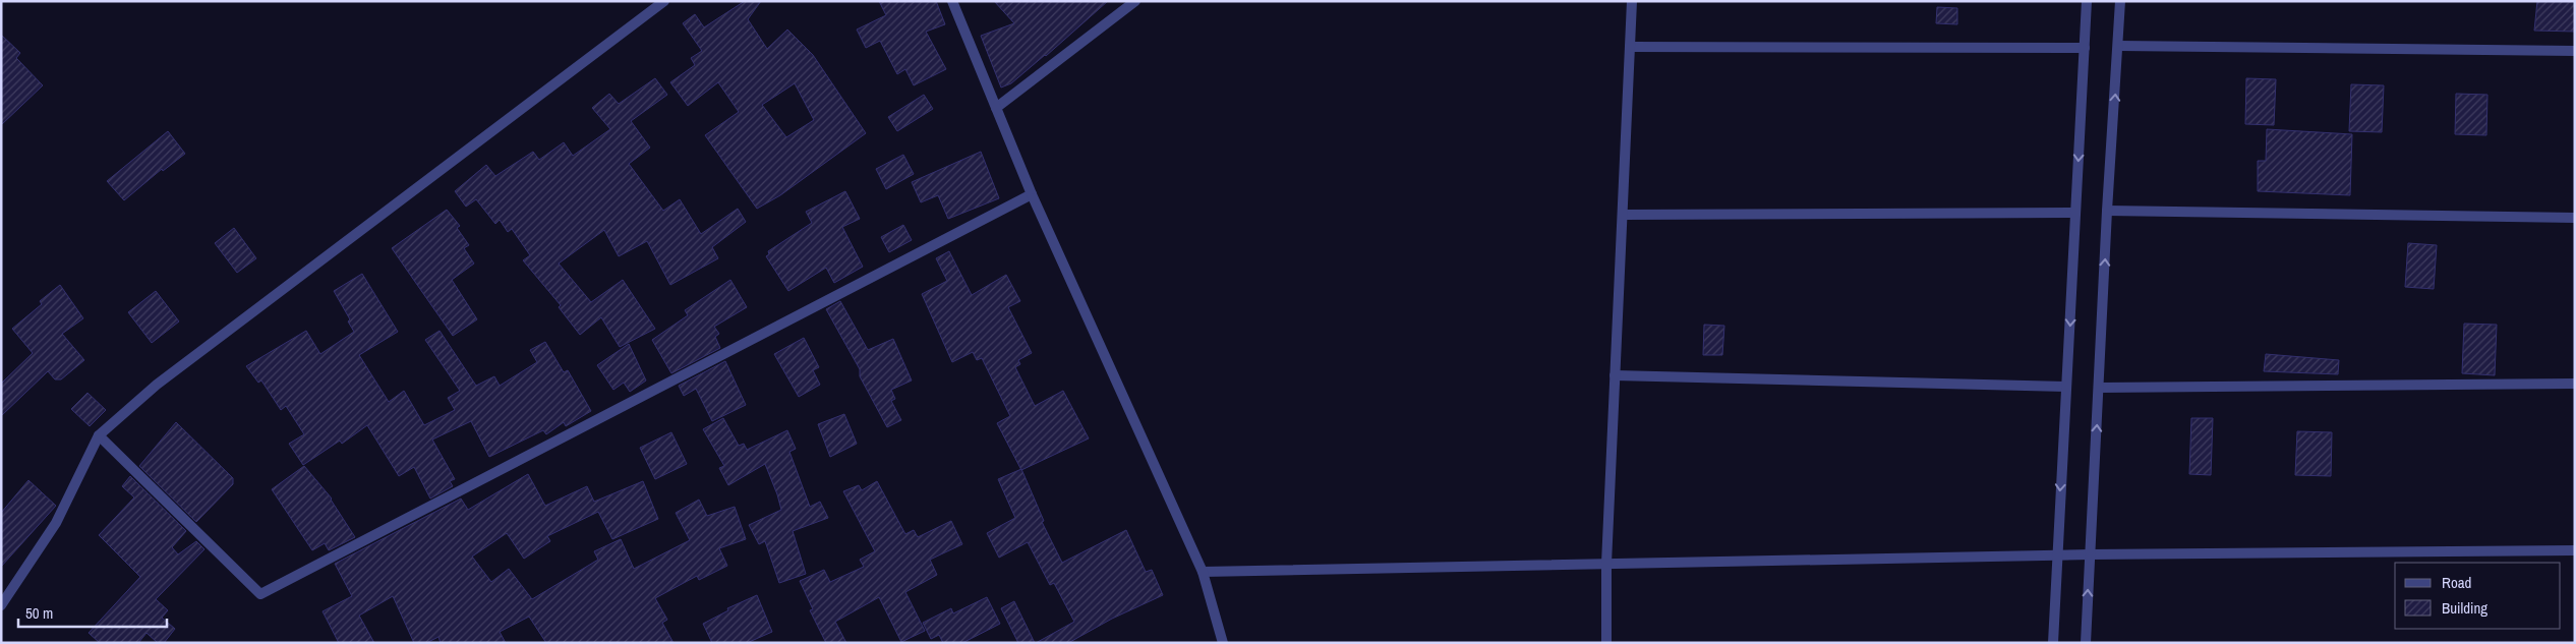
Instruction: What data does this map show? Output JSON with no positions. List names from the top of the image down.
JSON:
{
  "legend": ["Road", "Building"],
  "scale_bar": "50 m"
}
